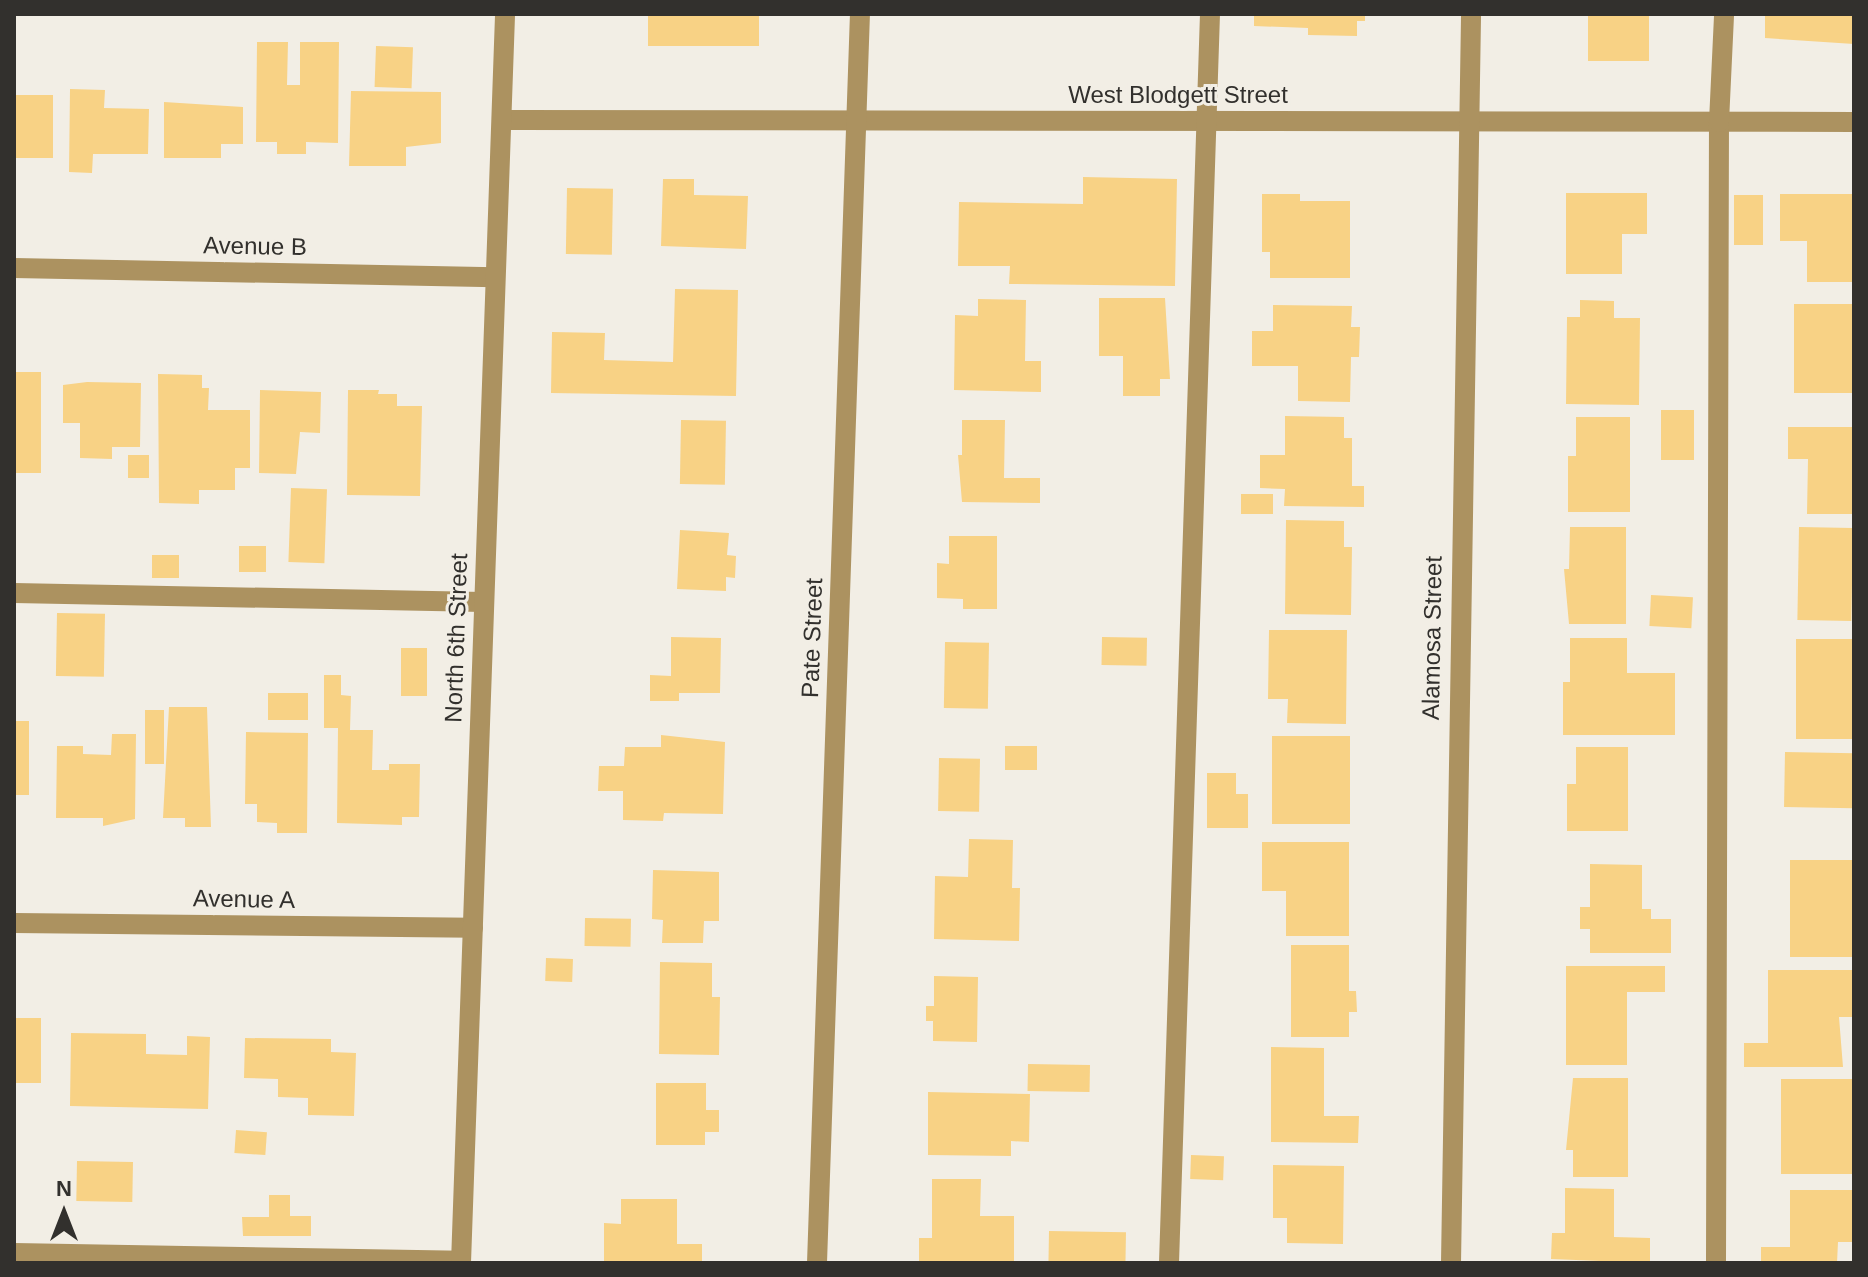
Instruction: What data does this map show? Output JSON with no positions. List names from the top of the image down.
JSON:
{
  "streets": {
    "street": [
      "West Blodgett Street",
      "Avenue B",
      "North 6th Street",
      "Pate Street",
      "Alamosa Street",
      "Avenue A"
    ]
  },
  "crossings": [
    ["West Blodgett Street", "North 6th Street"],
    ["West Blodgett Street", "Pate Street"],
    ["West Blodgett Street", "Alamosa Street"],
    ["Avenue B", "North 6th Street"],
    ["North 6th Street", "Avenue A"]
  ],
  "north": "top"
}
